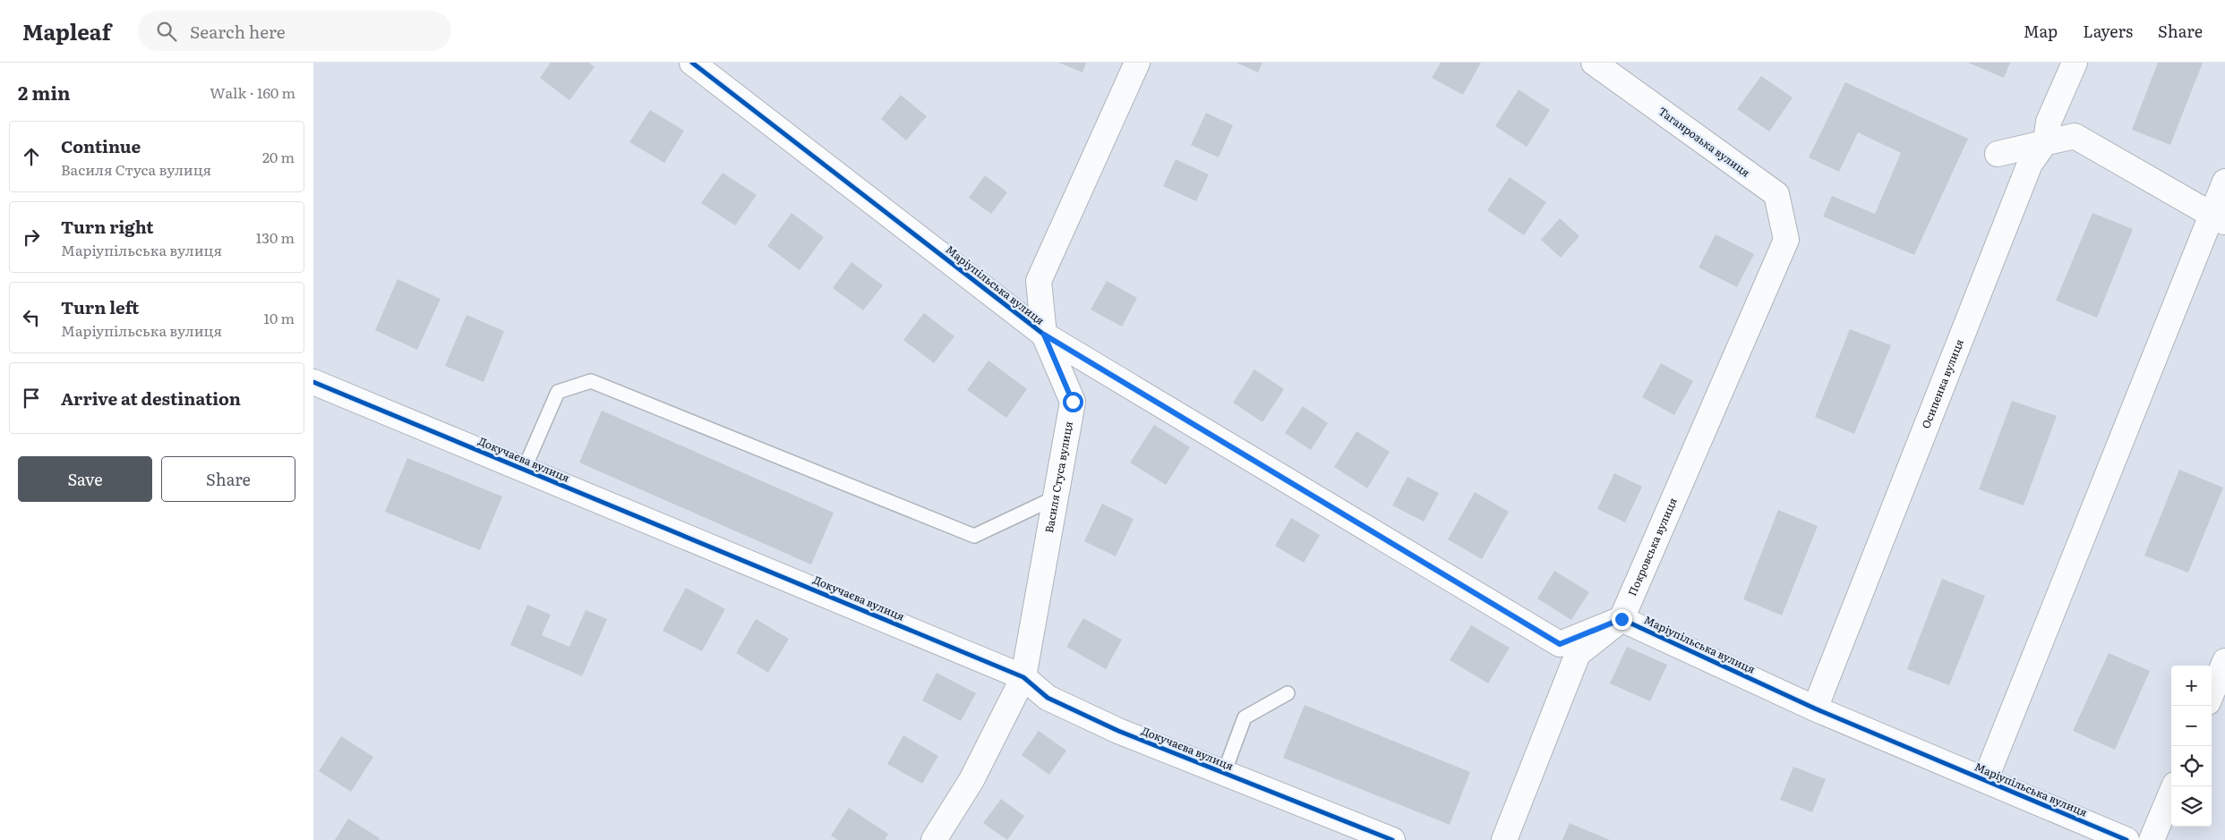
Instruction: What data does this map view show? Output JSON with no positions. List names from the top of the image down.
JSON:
{
  "streets": {
    "street": [
      "Таганрозька вулиця",
      "Маріупільська вулиця",
      "Осипенка вулиця",
      "Докучаєва вулиця",
      "Василя Стуса вулиця",
      "Покровська вулиця"
    ]
  },
  "crossings": [
    ["Таганрозька вулиця", "Покровська вулиця"],
    ["Маріупільська вулиця", "Осипенка вулиця"],
    ["Маріупільська вулиця", "Василя Стуса вулиця"],
    ["Маріупільська вулиця", "Покровська вулиця"],
    ["Докучаєва вулиця", "Василя Стуса вулиця"]
  ],
  "page": {
    "header": "Mapleaf",
    "search": "Search here",
    "nav": ["Map", "Layers", "Share"],
    "heading": ["2 min", "Walk · 160 m"],
    "list": [
      ["Continue", "Василя Стуса вулиця", "20 m"],
      ["Turn right", "Маріупільська вулиця", "130 m"],
      ["Turn left", "Маріупільська вулиця", "10 m"],
      "Arrive at destination"
    ],
    "buttons": ["Save", "Share"],
    "map_buttons": ["+", "−"]
  }
}
